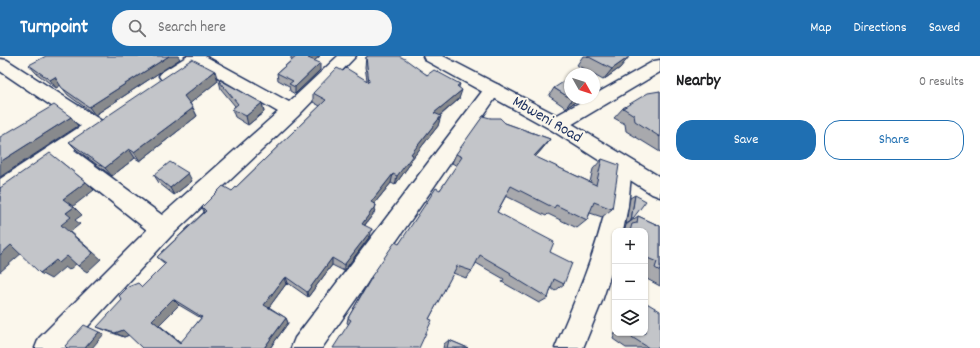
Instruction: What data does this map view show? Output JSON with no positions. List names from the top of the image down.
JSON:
{
  "streets": {
    "street": ["Mbweni Road"]
  },
  "north": "bottom right",
  "page": {
    "header": "Turnpoint",
    "search": "Search here",
    "nav": ["Map", "Directions", "Saved"],
    "heading": ["Nearby", "0 results"],
    "buttons": ["Save", "Share"],
    "map_buttons": ["+", "−"]
  }
}
